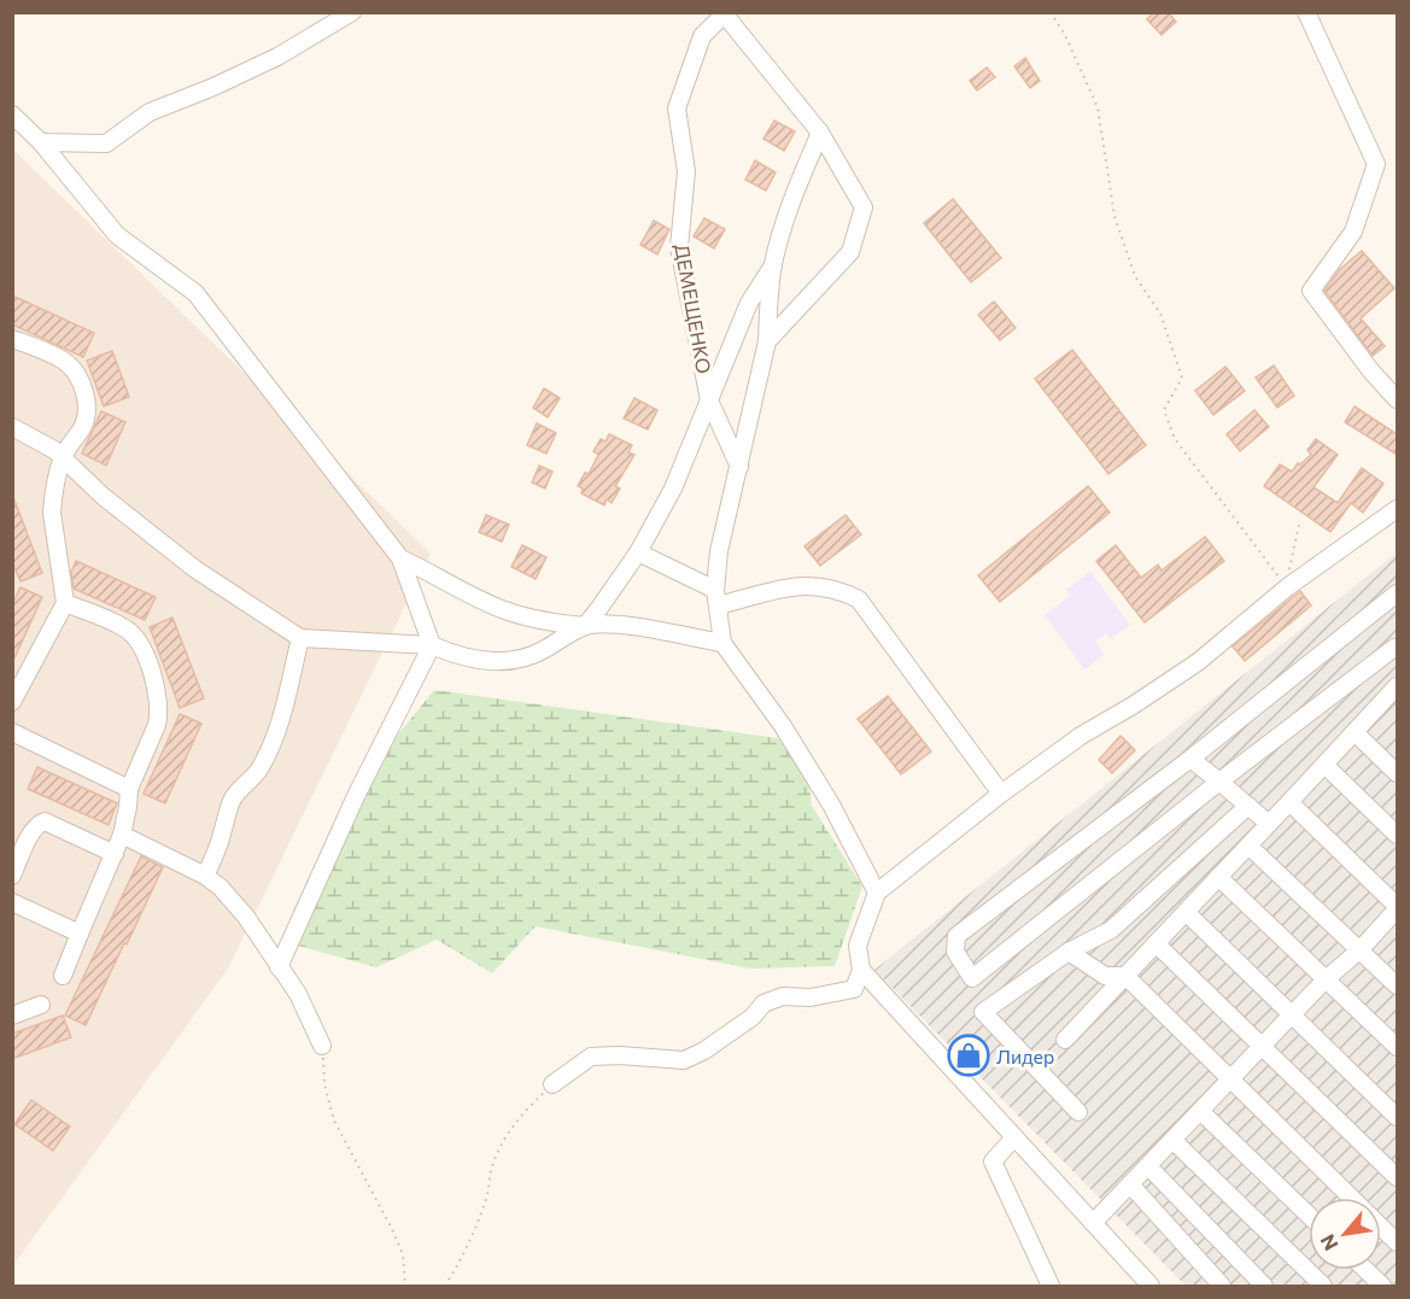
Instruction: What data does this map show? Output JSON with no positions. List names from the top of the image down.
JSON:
{
  "streets": {
    "street": ["ДЕМЕЩЕНКО"]
  },
  "places": {
    "shop": ["Лидер"]
  },
  "north": "bottom left"
}
